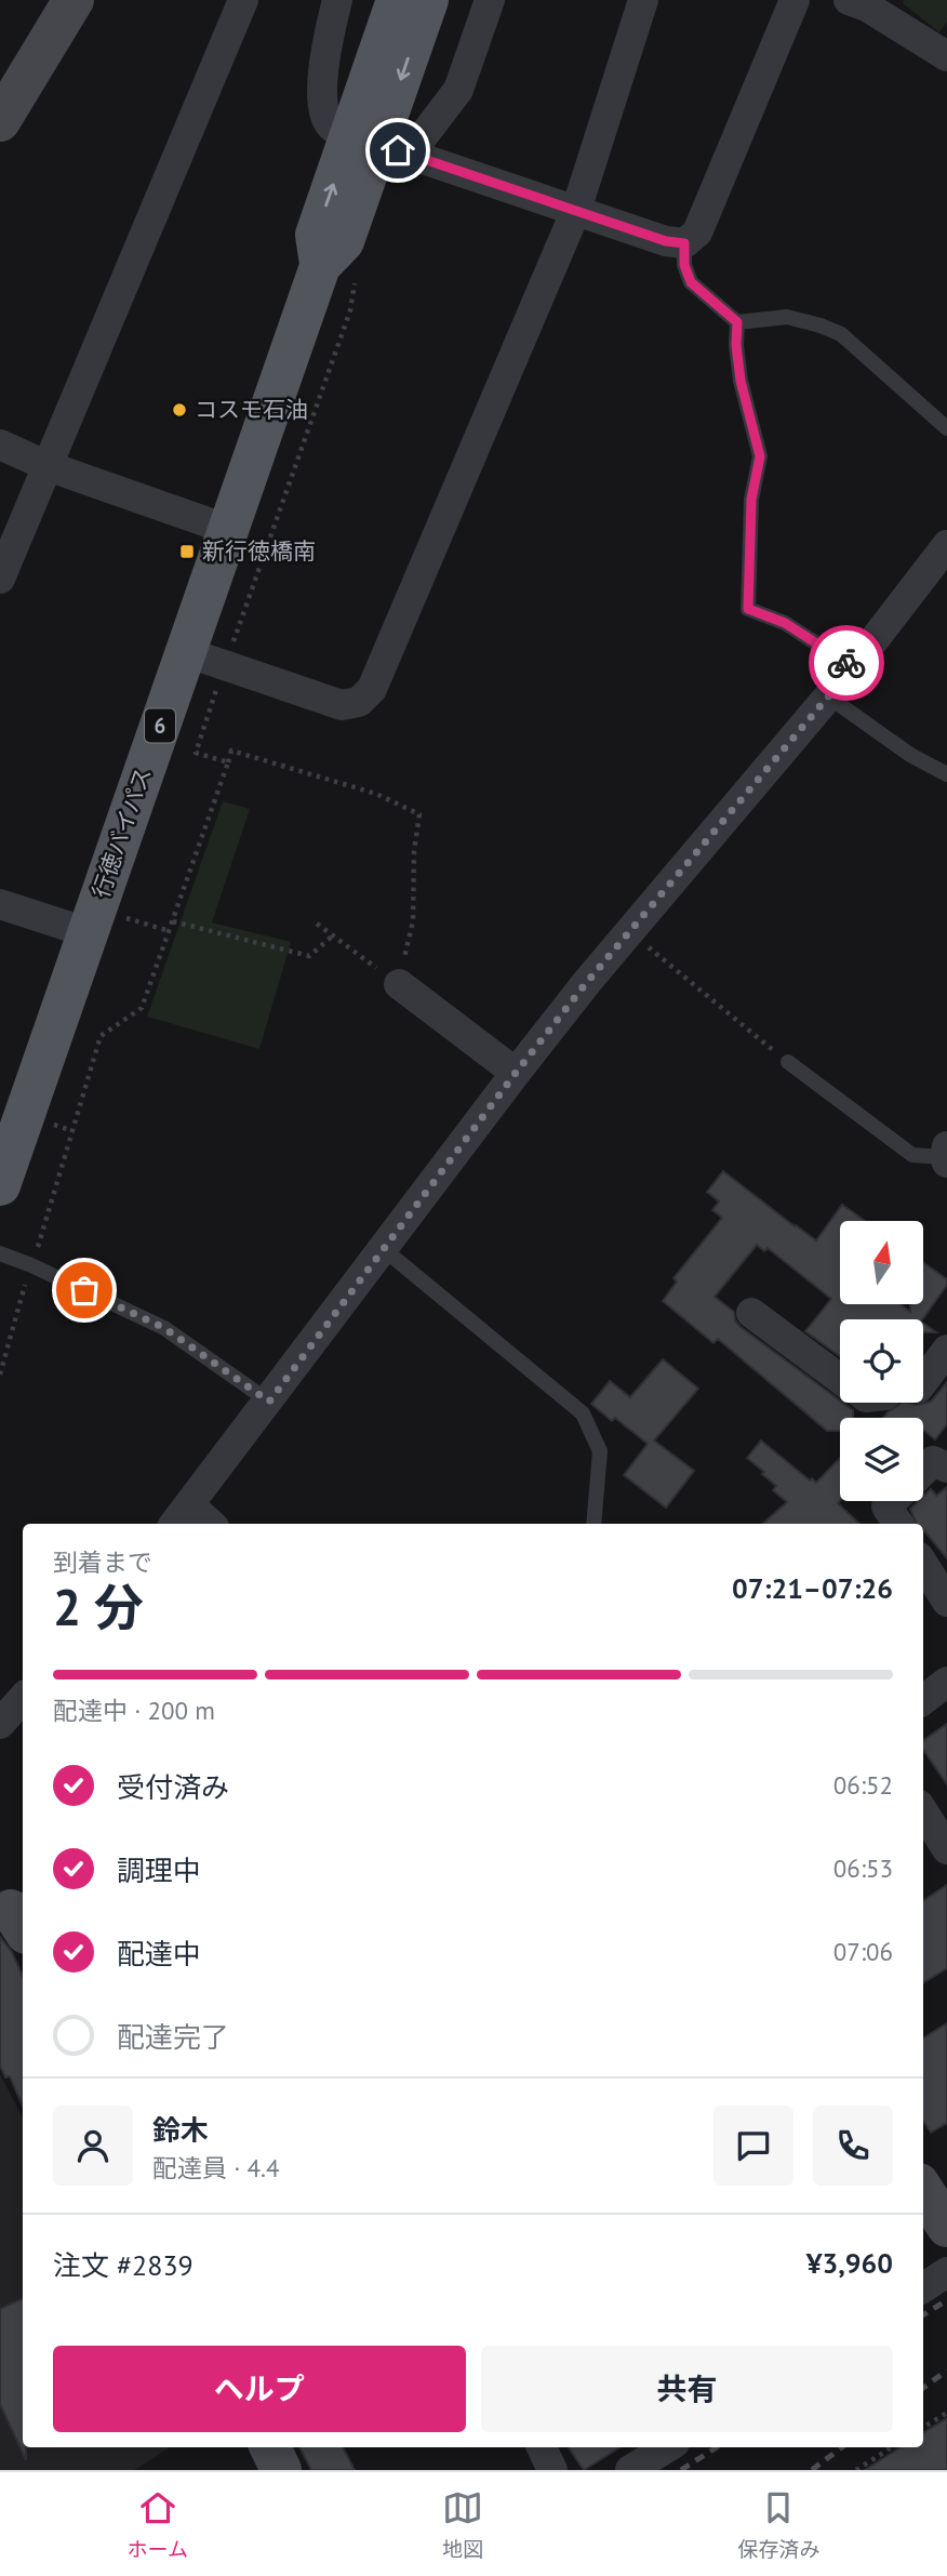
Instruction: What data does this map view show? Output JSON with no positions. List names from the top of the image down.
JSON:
{
  "streets": {
    "main road": ["6", "行徳バイパス"]
  },
  "places": {
    "other": ["コスモ石油"],
    "transit": ["新行徳橋南"]
  },
  "north": "top",
  "page": {
    "heading": ["2 分", "到着まで", "07:21–07:26"],
    "panel": [
      "鈴木",
      "配達員 · 4.4",
      "注文 #2839",
      "¥3,960"
    ],
    "bar": "配達中 · 200 m",
    "list": [
      ["受付済み", "06:52"],
      ["調理中", "06:53"],
      ["配達中", "07:06"],
      "配達完了"
    ],
    "buttons": ["ヘルプ", "共有"],
    "tabs": ["ホーム", "地図", "保存済み"]
  }
}
